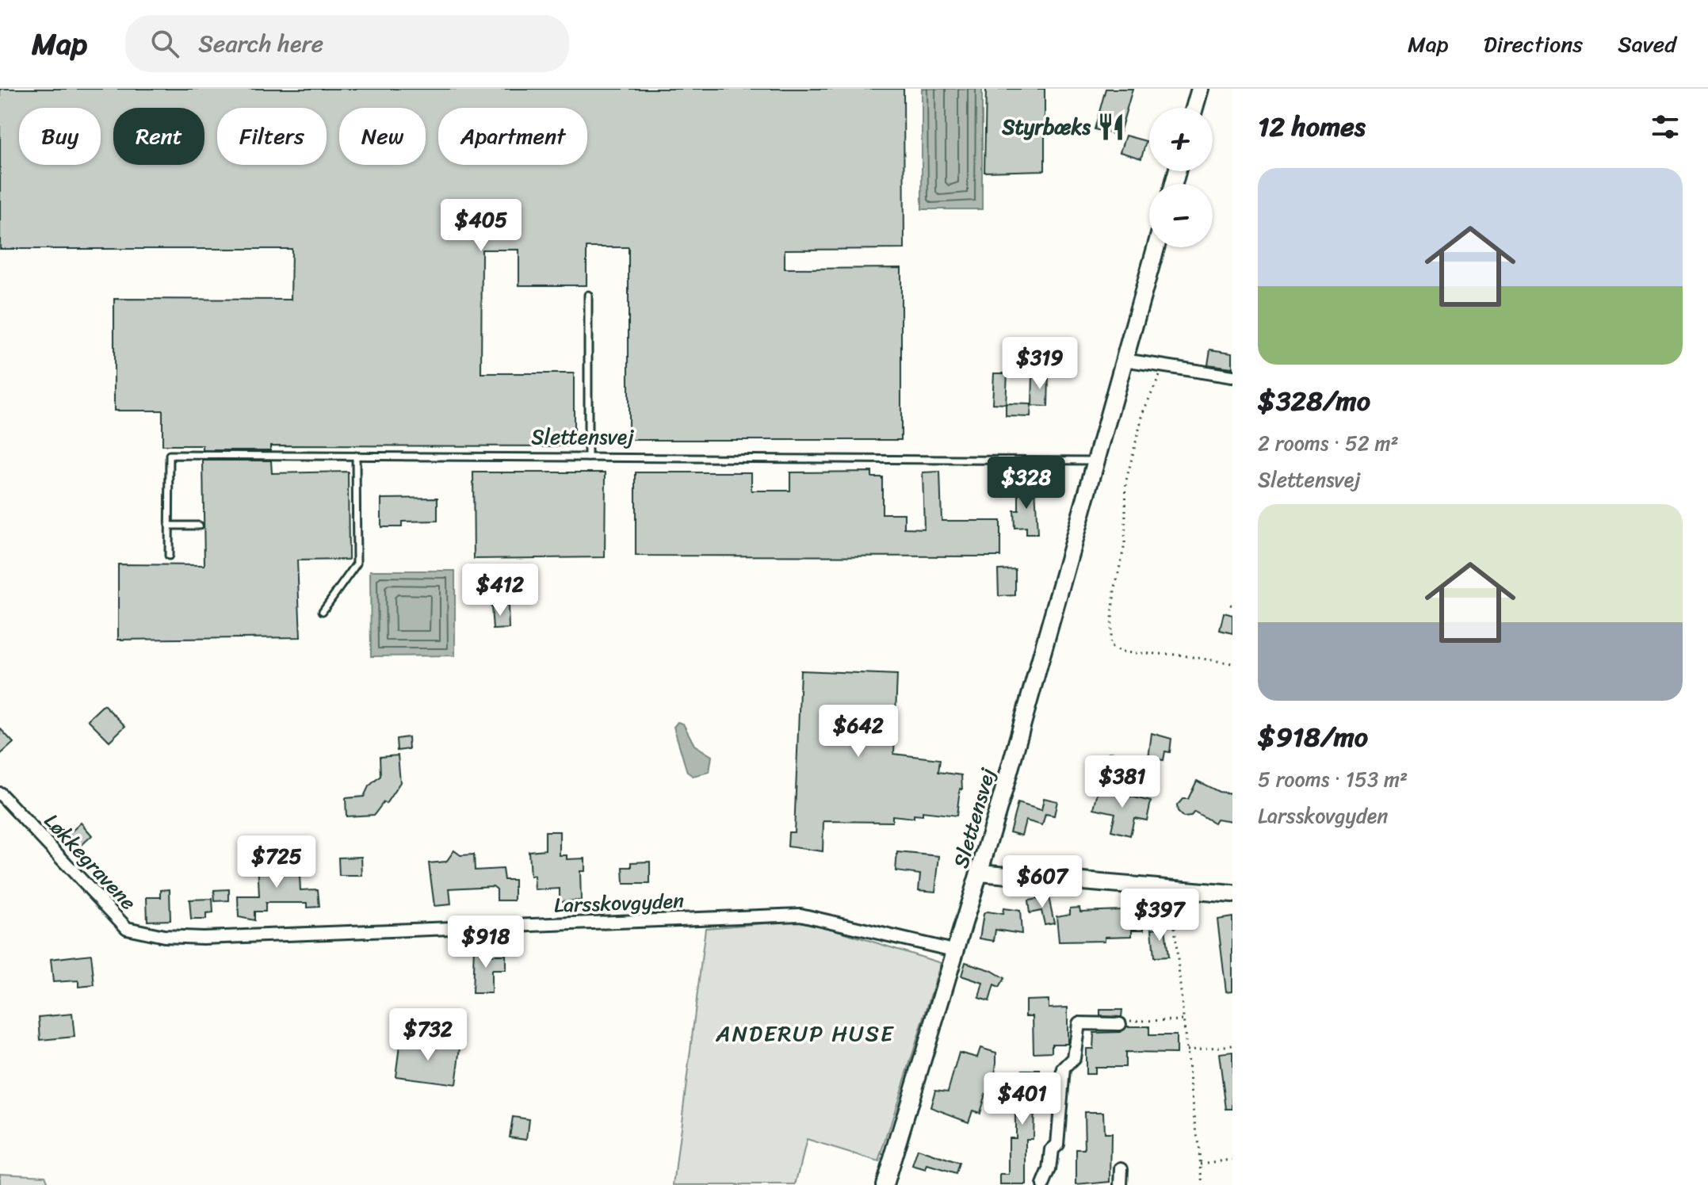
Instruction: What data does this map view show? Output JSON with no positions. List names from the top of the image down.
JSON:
{
  "streets": {
    "street": ["Slettensvej", "Løkkegravene", "Larsskovgyden"]
  },
  "crossings": [
    ["Slettensvej", "Larsskovgyden"],
    ["Løkkegravene", "Larsskovgyden"]
  ],
  "districts": ["ANDERUP HUSE"],
  "places": {
    "restaurant": ["Styrbæks"]
  },
  "page": {
    "header": "Map",
    "search": "Search here",
    "nav": ["Map", "Directions", "Saved"],
    "heading": "12 homes",
    "map_buttons": ["+", "−"],
    "chip": [
      "Buy",
      "Rent",
      "Filters",
      "New",
      "Apartment"
    ],
    "list": [
      {
        "name": "$328/mo",
        "note": "2 rooms · 52 m² · Slettensvej"
      },
      {
        "name": "$918/mo",
        "note": "5 rooms · 153 m² · Larsskovgyden"
      }
    ],
    "price": [
      "$405",
      "$319",
      "$328",
      "$412",
      "$642",
      "$381",
      "$725",
      "$607",
      "$397",
      "$918",
      "$732",
      "$401"
    ]
  }
}
